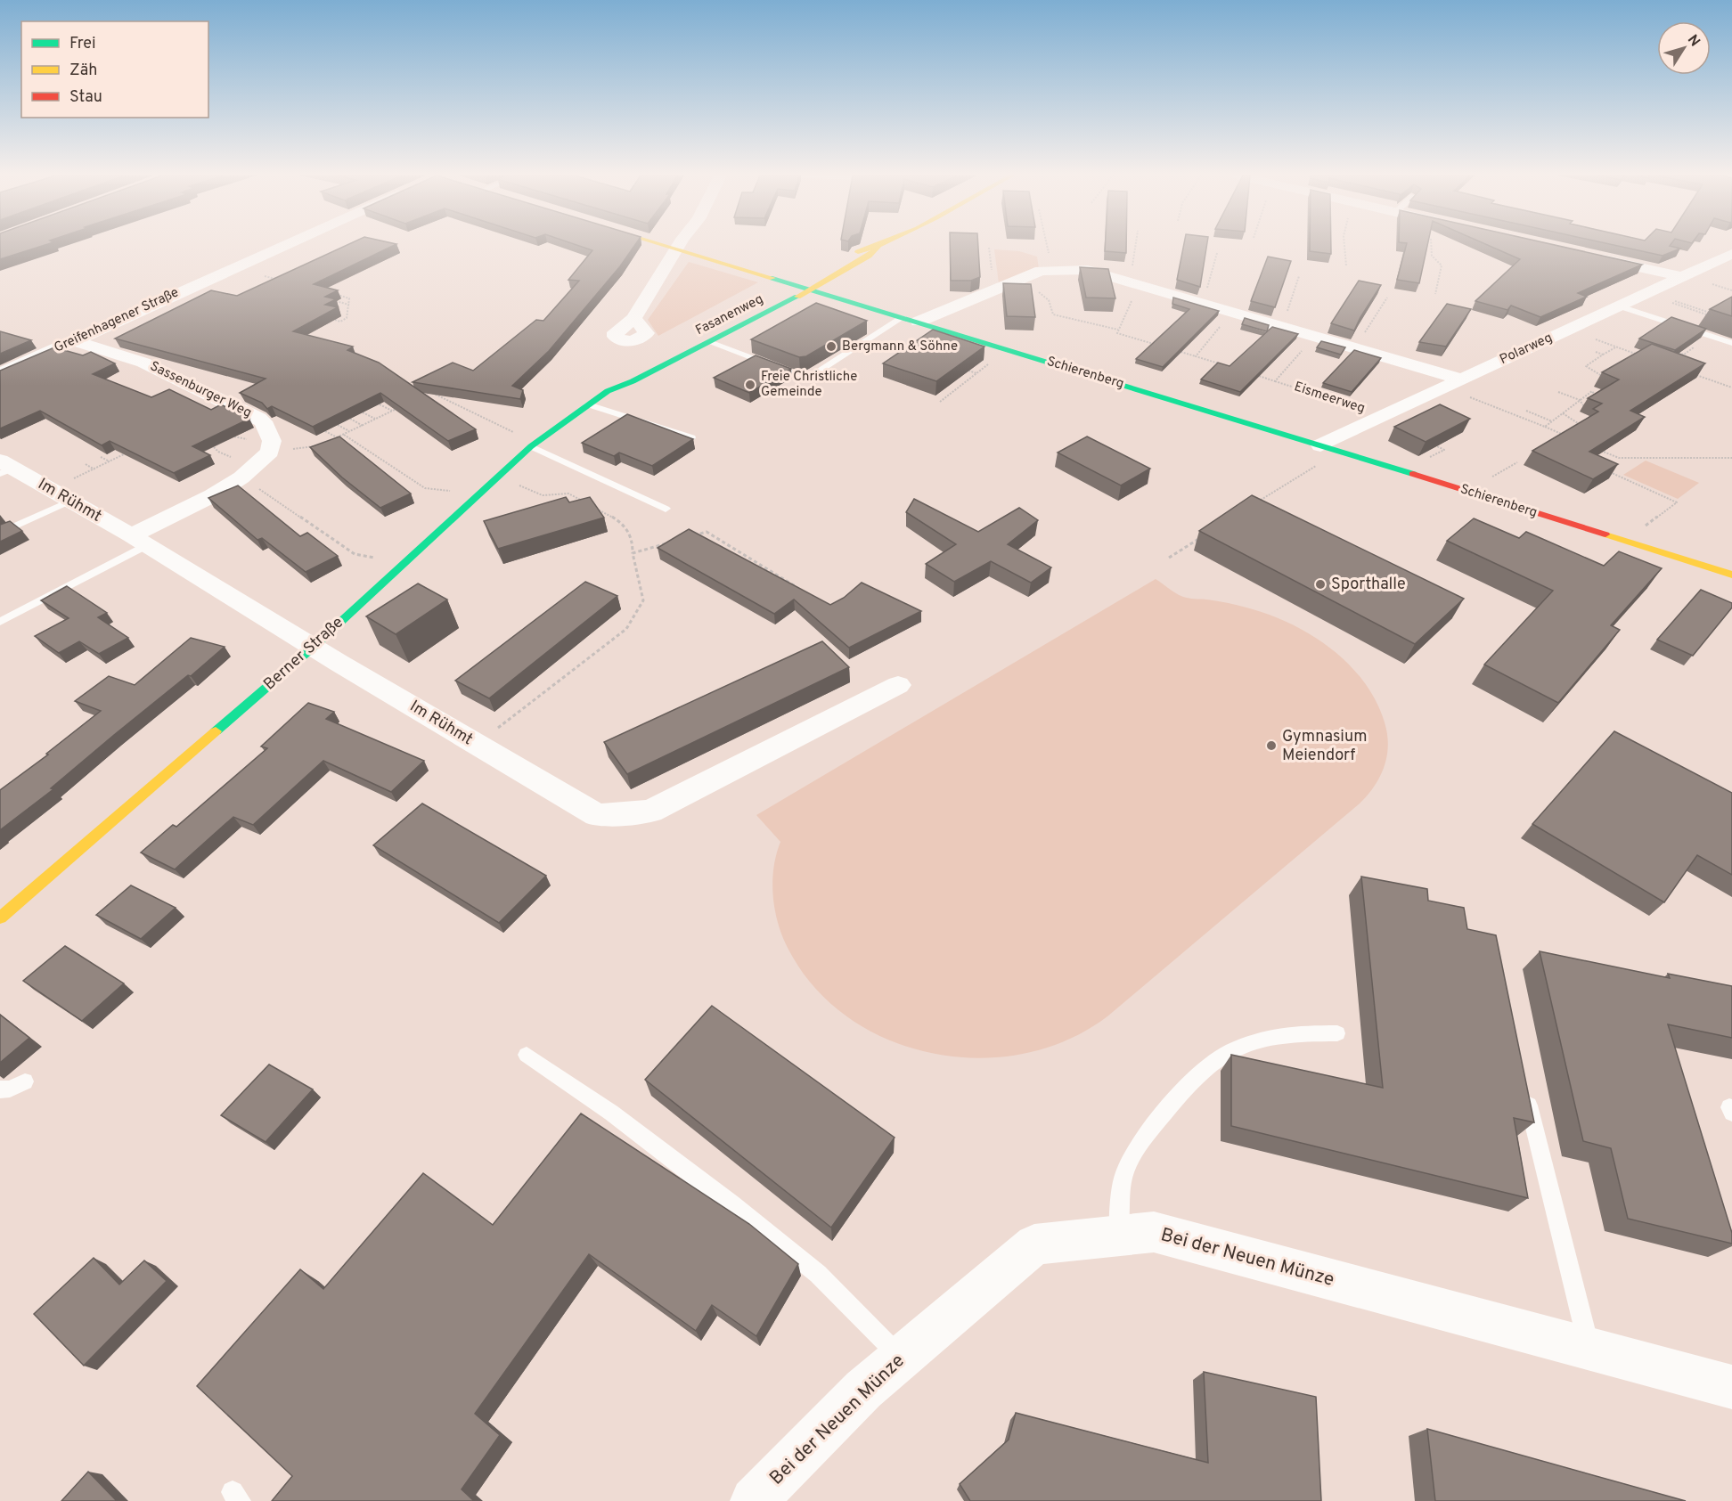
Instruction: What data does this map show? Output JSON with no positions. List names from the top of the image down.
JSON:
{
  "streets": {
    "main road": ["Fasanenweg", "Schierenberg", "Berner Straße"],
    "street": [
      "Greifenhagener Straße",
      "Polarweg",
      "Sassenburger Weg",
      "Im Rühmt",
      "Bei der Neuen Münze"
    ],
    "path": ["Eismeerweg"]
  },
  "crossings": [
    ["Fasanenweg", "Schierenberg"],
    ["Fasanenweg", "Berner Straße"],
    ["Greifenhagener Straße", "Sassenburger Weg"],
    ["Polarweg", "Schierenberg"],
    ["Polarweg", "Eismeerweg"],
    ["Im Rühmt", "Berner Straße"]
  ],
  "places": [
    "Bergmann & Söhne",
    "Freie Christliche Gemeinde",
    "Sporthalle",
    "Gymnasium Meiendorf"
  ],
  "legend": ["Frei", "Zäh", "Stau"],
  "north": "top right"
}
